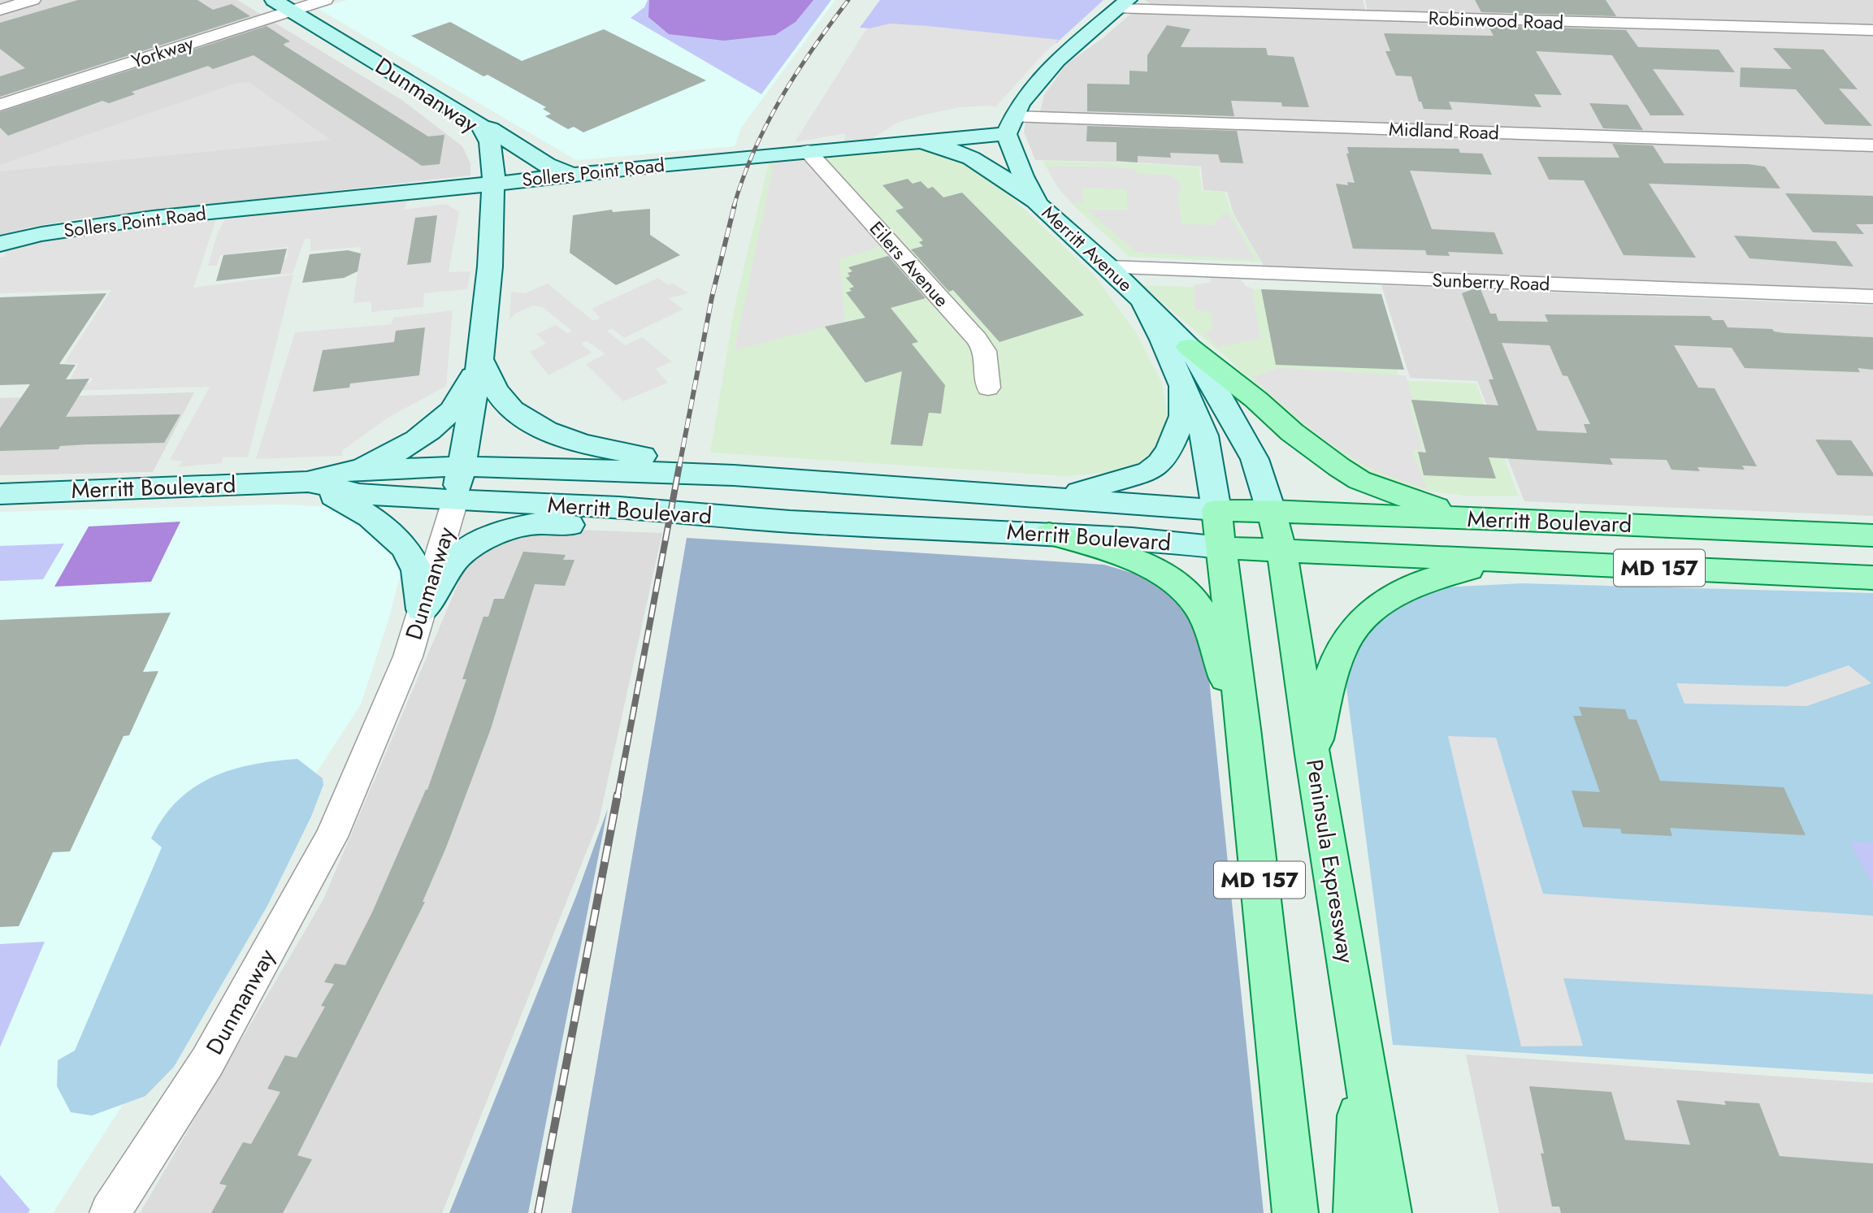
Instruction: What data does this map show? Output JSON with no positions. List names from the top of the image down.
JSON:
{
  "streets": {
    "main road": ["Merritt Boulevard", "MD 157", "Peninsula Expressway"],
    "street": [
      "Robinwood Road",
      "Yorkway",
      "Dunmanway",
      "Midland Road",
      "Sollers Point Road",
      "Merritt Avenue",
      "Eilers Avenue",
      "Sunberry Road"
    ]
  },
  "crossings": [
    ["Yorkway", "Dunmanway"],
    ["Dunmanway", "Sollers Point Road"],
    ["Dunmanway", "Merritt Boulevard"],
    ["Midland Road", "Sollers Point Road"],
    ["Midland Road", "Merritt Avenue"],
    ["Sollers Point Road", "Merritt Avenue"],
    ["Sollers Point Road", "Eilers Avenue"],
    ["Merritt Avenue", "Sunberry Road"],
    ["Merritt Avenue", "Merritt Boulevard"],
    ["Merritt Avenue", "MD 157"],
    ["Merritt Avenue", "Peninsula Expressway"],
    ["Merritt Boulevard", "MD 157"],
    ["Merritt Boulevard", "Peninsula Expressway"],
    ["MD 157", "Peninsula Expressway"]
  ]
}
